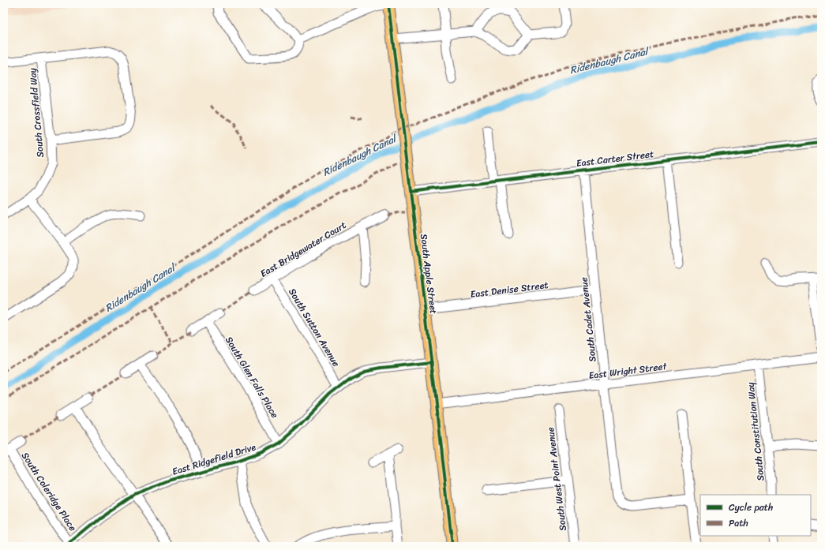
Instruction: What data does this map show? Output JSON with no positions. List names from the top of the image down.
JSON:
{
  "streets": {
    "main road": ["South Apple Street"],
    "street": [
      "South Crossfield Way",
      "East Carter Street",
      "East Bridgewater Court",
      "East Denise Street",
      "South Cadet Avenue",
      "South Sutton Avenue",
      "East Wright Street",
      "South Glen Falls Place",
      "South Constitution Way",
      "East Ridgefield Drive",
      "South West Point Avenue",
      "South Coleridge Place"
    ]
  },
  "crossings": [
    ["East Carter Street", "South Apple Street"],
    ["East Carter Street", "South Cadet Avenue"],
    ["East Bridgewater Court", "South Sutton Avenue"],
    ["South Apple Street", "East Denise Street"],
    ["South Apple Street", "East Wright Street"],
    ["South Apple Street", "East Ridgefield Drive"],
    ["East Denise Street", "South Cadet Avenue"],
    ["South Cadet Avenue", "East Wright Street"],
    ["South Sutton Avenue", "East Ridgefield Drive"],
    ["East Wright Street", "South Constitution Way"],
    ["South Glen Falls Place", "East Ridgefield Drive"],
    ["East Ridgefield Drive", "South Coleridge Place"]
  ],
  "water": ["Ridenbaugh Canal"],
  "legend": ["Cycle path", "Path"]
}
